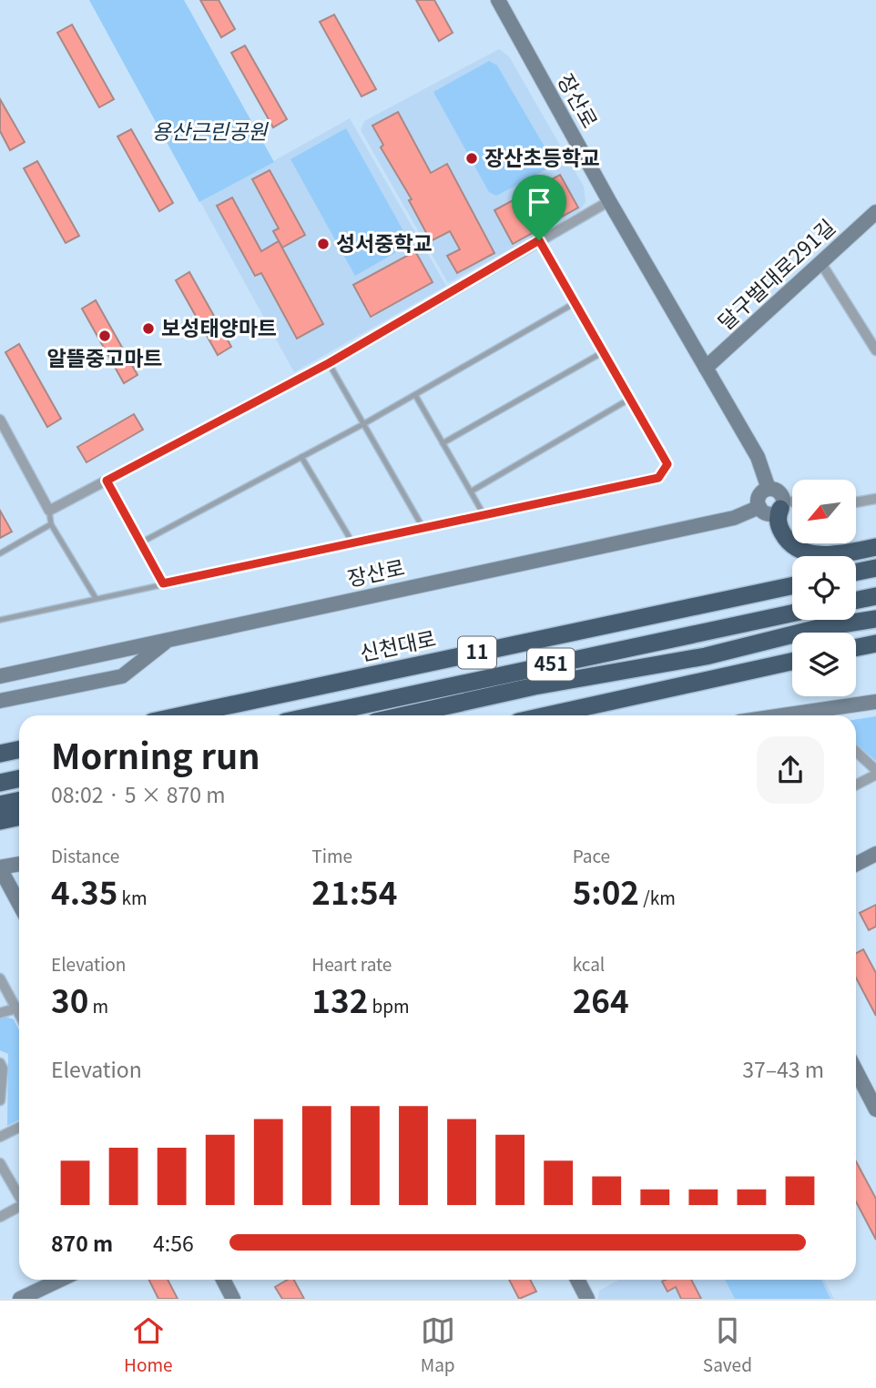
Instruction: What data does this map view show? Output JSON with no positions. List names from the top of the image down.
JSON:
{
  "streets": {
    "highway": ["신천대로", "11", "451"],
    "street": ["장산로", "달구벌대로291길"]
  },
  "crossings": [
    ["장산로", "달구벌대로291길"]
  ],
  "parks": ["용산근린공원"],
  "places": [
    "장산초등학교",
    "성서중학교",
    "보성태양마트",
    "알뜰중고마트"
  ],
  "north": "bottom left",
  "page": {
    "heading": ["Morning run", "08:02 · 5 × 870 m"],
    "stats": [
      ["Distance", "4.35 km"],
      ["Time", "21:54"],
      ["Pace", "5:02 /km"],
      ["Elevation", "30 m"],
      ["Heart rate", "132 bpm"],
      ["kcal", "264"]
    ],
    "chart": ["Elevation", "37–43 m"],
    "list": [
      {
        "name": "870 m",
        "note": "4:56"
      }
    ],
    "tabs": ["Home", "Map", "Saved"]
  }
}
